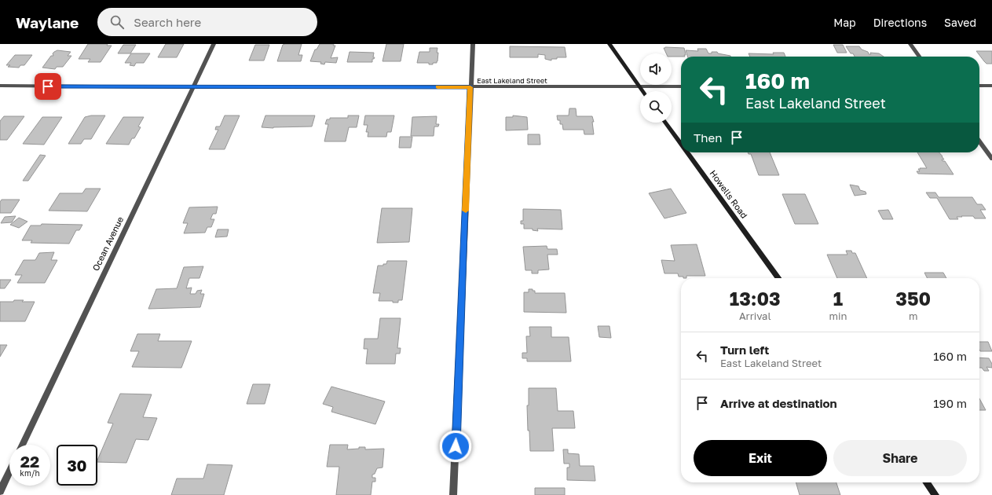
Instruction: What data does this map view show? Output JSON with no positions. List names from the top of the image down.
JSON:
{
  "streets": {
    "street": ["East Lakeland Street", "Howells Road", "Ocean Avenue"]
  },
  "crossings": [
    ["East Lakeland Street", "Ocean Avenue"]
  ],
  "page": {
    "header": "Waylane",
    "search": "Search here",
    "nav": ["Map", "Directions", "Saved"],
    "turn": ["160 m", "East Lakeland Street"],
    "then": "Then",
    "eta": [
      "13:03",
      "Arrival",
      "1",
      "min",
      "350",
      "m"
    ],
    "list": [
      {
        "name": "Turn left",
        "note": "East Lakeland Street",
        "value": "160 m"
      },
      {
        "name": "Arrive at destination",
        "value": "190 m"
      }
    ],
    "buttons": ["Exit", "Share"],
    "speed": "22 km/h",
    "limit": "30"
  }
}
